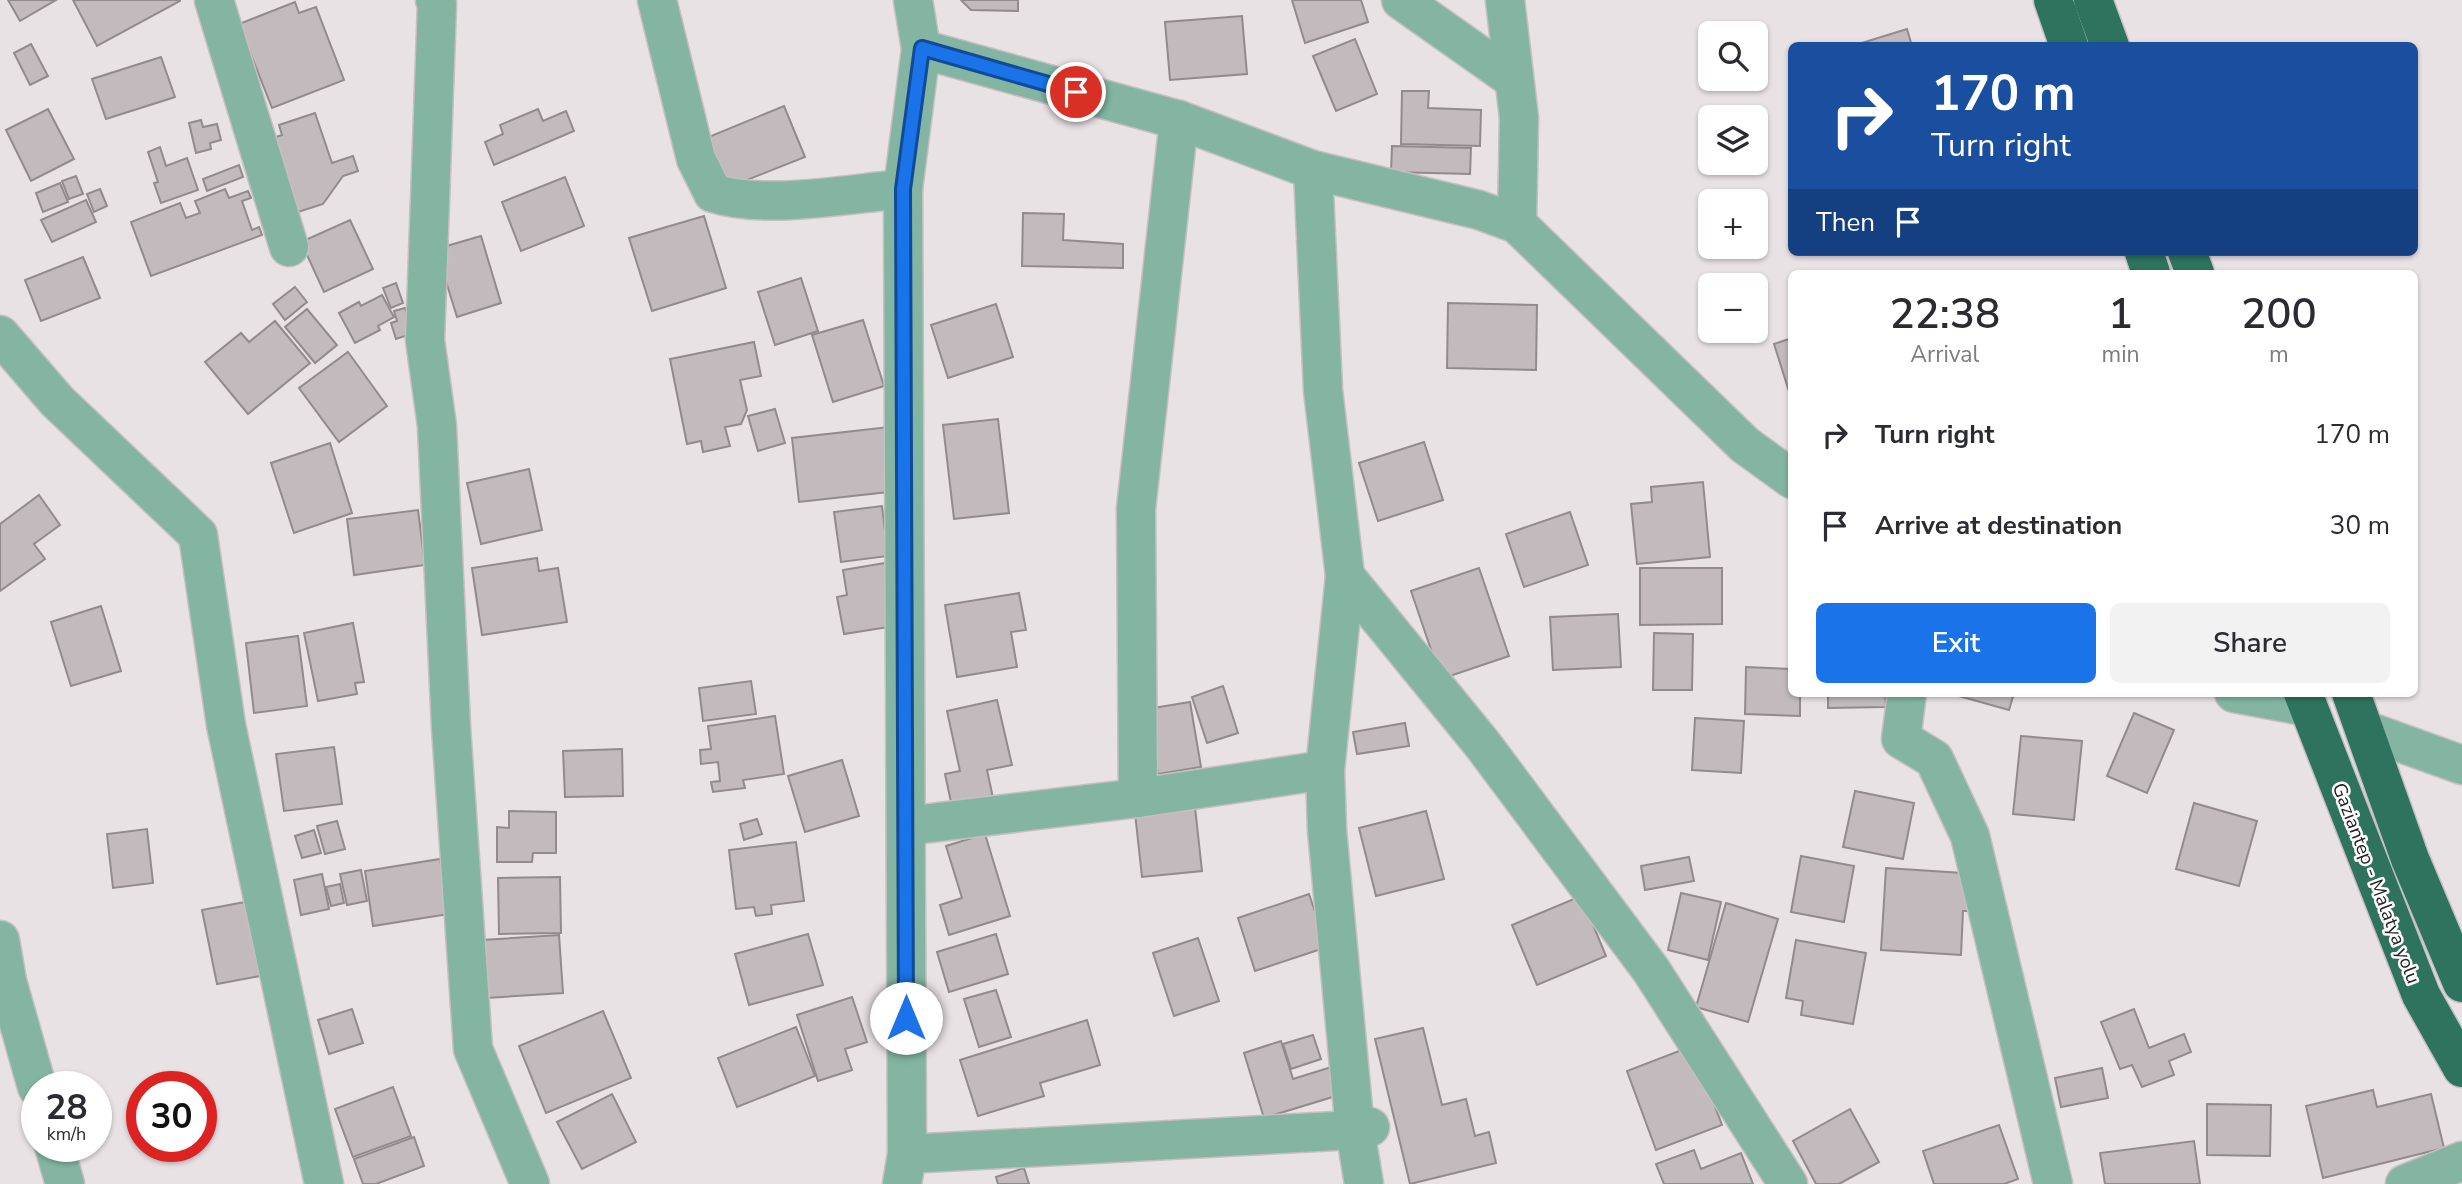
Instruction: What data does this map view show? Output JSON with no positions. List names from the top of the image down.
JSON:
{
  "streets": {
    "highway": ["Gaziantep - Malatya yolu"]
  },
  "page": {
    "map_buttons": ["+", "−"],
    "turn": ["170 m", "Turn right"],
    "then": "Then",
    "eta": [
      "22:38",
      "Arrival",
      "1",
      "min",
      "200",
      "m"
    ],
    "list": [
      {
        "name": "Turn right",
        "value": "170 m"
      },
      {
        "name": "Arrive at destination",
        "value": "30 m"
      }
    ],
    "buttons": ["Exit", "Share"],
    "speed": "28 km/h",
    "limit": "30"
  }
}
